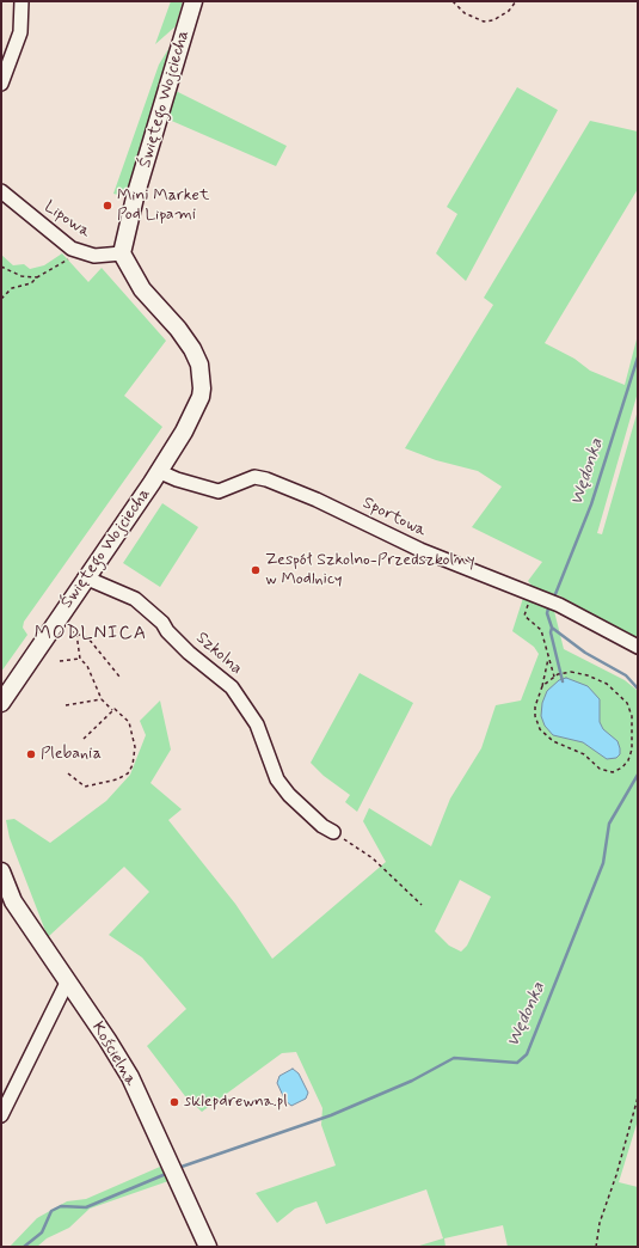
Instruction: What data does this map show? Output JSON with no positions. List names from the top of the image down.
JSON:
{
  "streets": {
    "street": [
      "Świętego Wojciecha",
      "Lipowa",
      "Sportowa",
      "Szkolna",
      "Kościelna"
    ]
  },
  "crossings": [
    ["Świętego Wojciecha", "Lipowa"],
    ["Świętego Wojciecha", "Sportowa"],
    ["Świętego Wojciecha", "Szkolna"]
  ],
  "districts": ["MODLNICA"],
  "water": ["Wędonka"],
  "places": [
    "Mini Market Pod Lipami",
    "Zespół Szkolno-Przedszkolny w Modlnicy",
    "Plebania",
    "sklepdrewna.pl"
  ]
}
